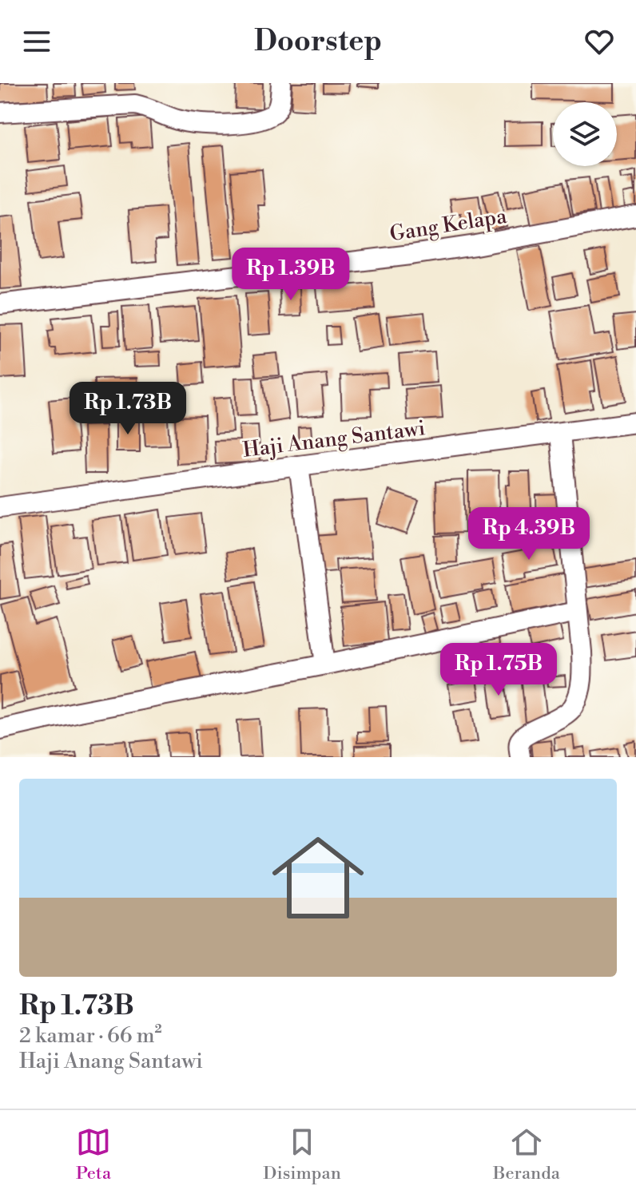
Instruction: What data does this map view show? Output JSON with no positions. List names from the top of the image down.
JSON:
{
  "streets": {
    "street": ["Gang Kelapa", "Haji Anang Santawi"]
  },
  "page": {
    "header": "Doorstep",
    "price": [
      "Rp 1.39B",
      "Rp 1.73B",
      "Rp 4.39B",
      "Rp 1.75B"
    ],
    "list": [
      {
        "name": "Rp 1.73B",
        "note": "2 kamar · 66 m² · Haji Anang Santawi"
      }
    ],
    "tabs": ["Peta", "Disimpan", "Beranda"]
  }
}
